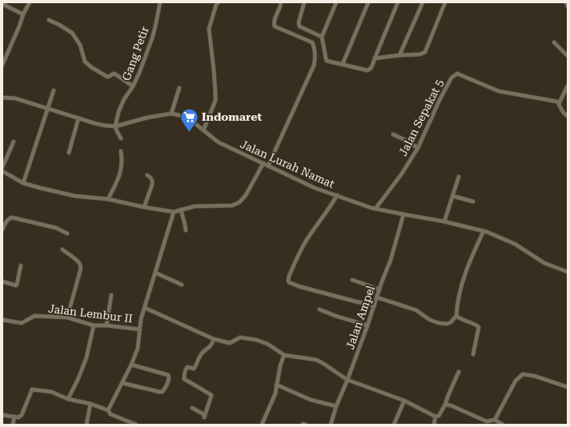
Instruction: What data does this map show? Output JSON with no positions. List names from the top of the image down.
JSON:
{
  "streets": {
    "street": [
      "Gang Petir",
      "Jalan Sepakat 5",
      "Jalan Lurah Namat",
      "Jalan Lembur II",
      "Jalan Ampel"
    ]
  },
  "crossings": [
    ["Gang Petir", "Jalan Lurah Namat"],
    ["Jalan Sepakat 5", "Jalan Lurah Namat"],
    ["Jalan Lurah Namat", "Jalan Ampel"]
  ],
  "places": {
    "supermarket": ["Indomaret"]
  }
}
